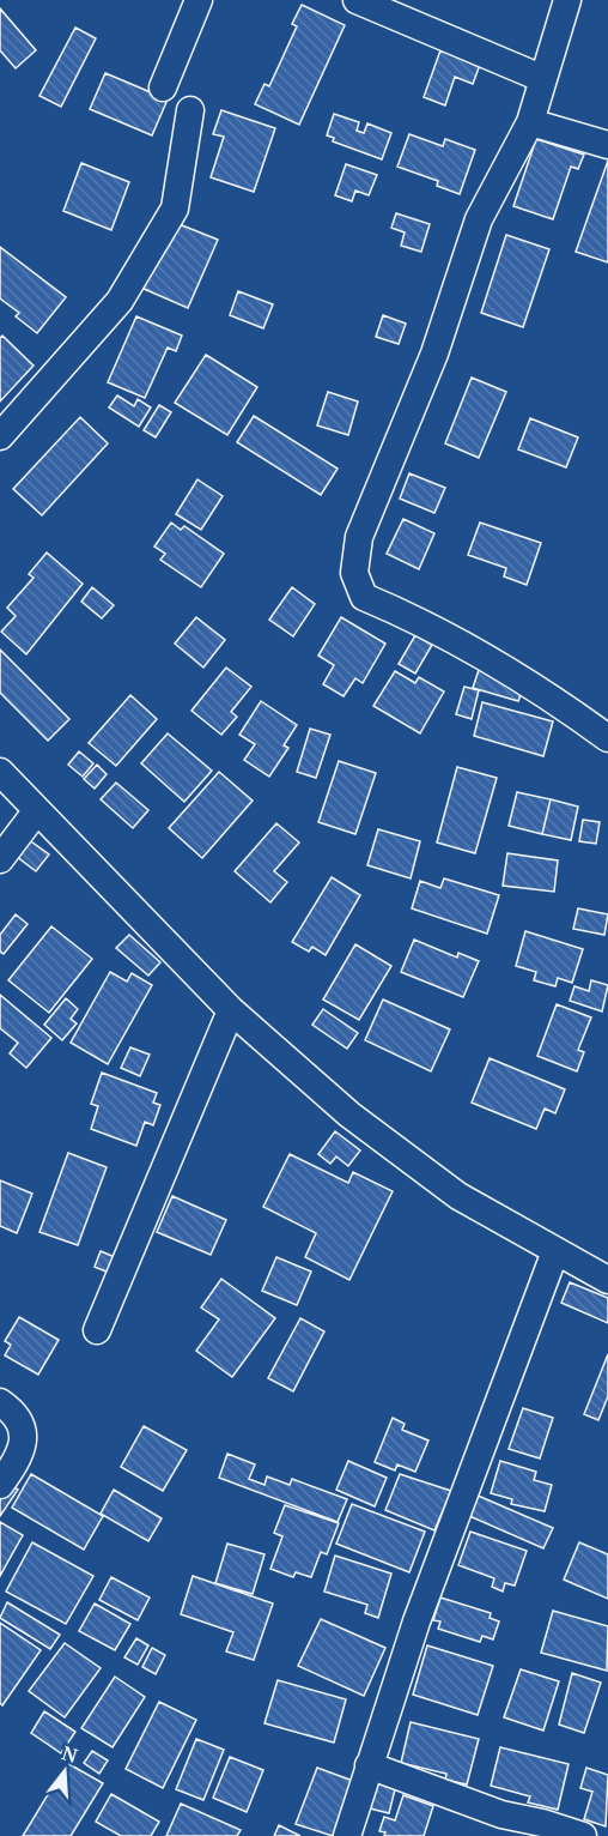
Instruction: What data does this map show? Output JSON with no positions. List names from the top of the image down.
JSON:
{
  "north": "top"
}
